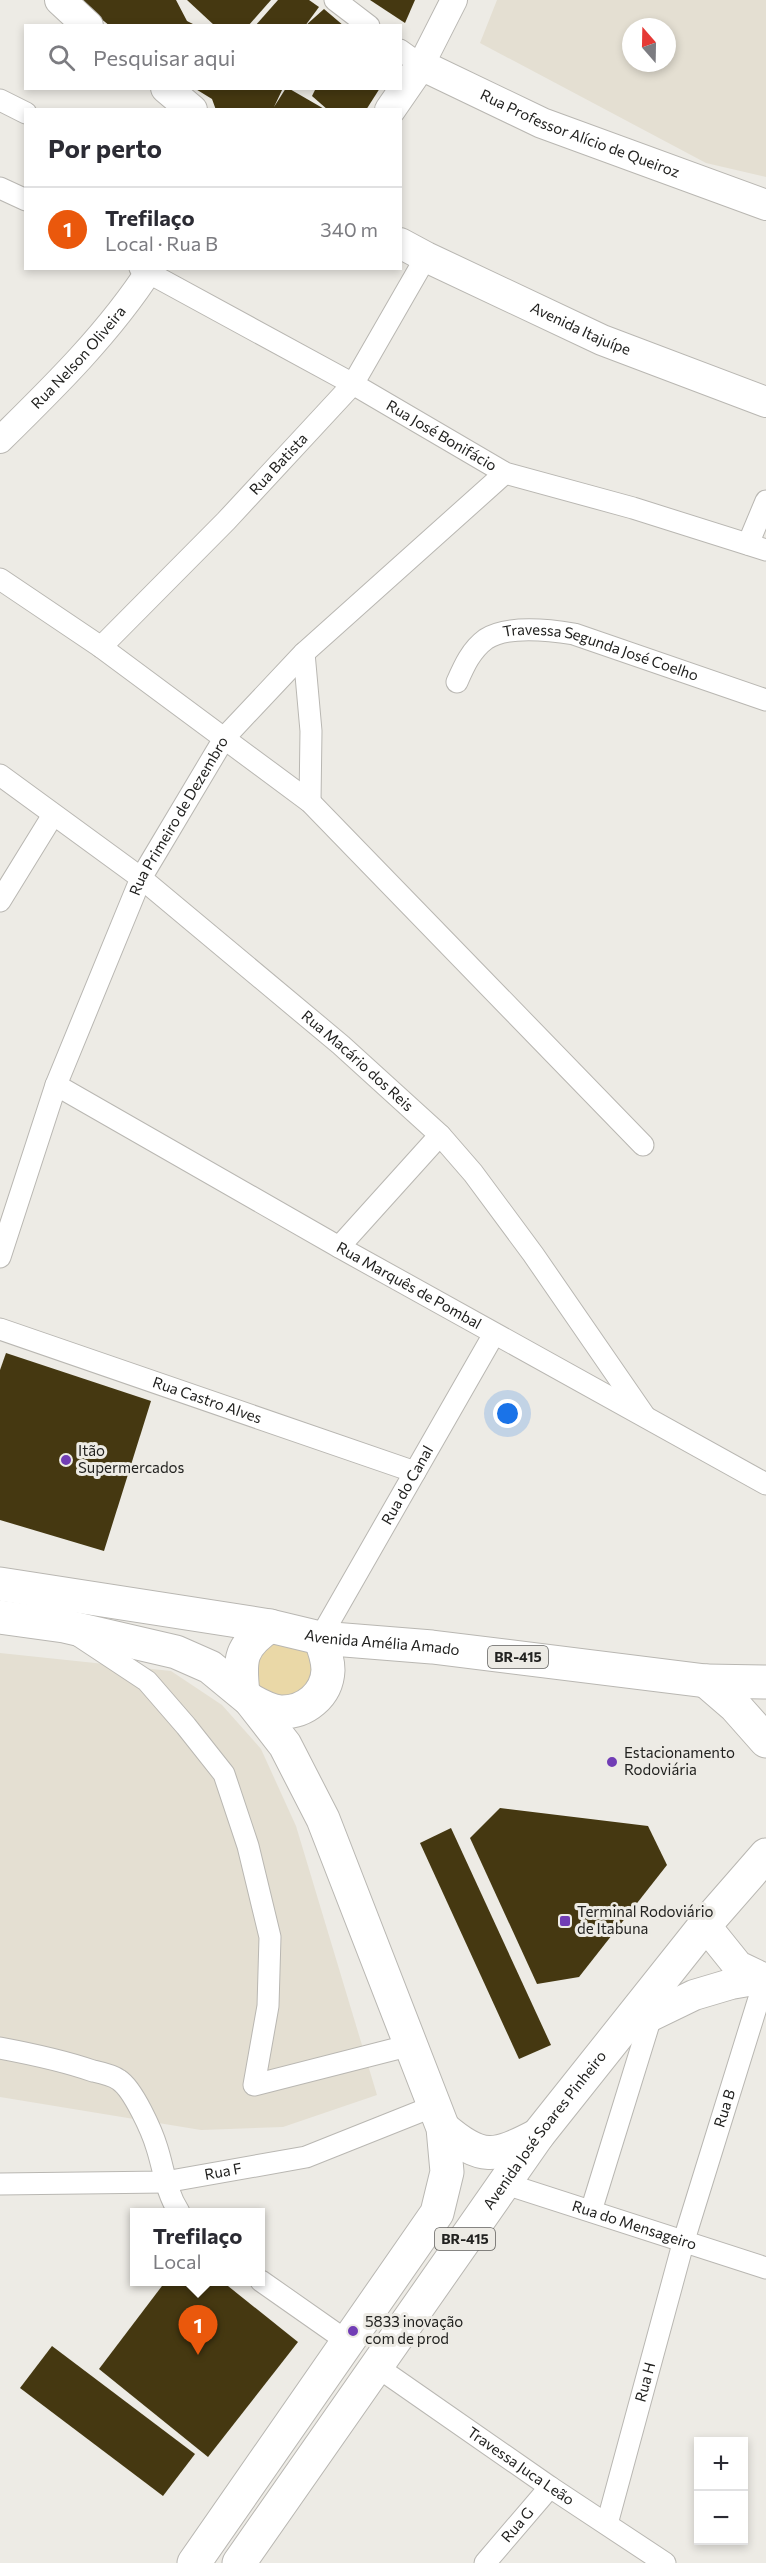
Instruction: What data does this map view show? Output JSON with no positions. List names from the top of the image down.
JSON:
{
  "streets": {
    "main road": [
      "Rua Professor Alício de Queiroz",
      "Avenida Itajuípe",
      "Avenida Amélia Amado",
      "BR-415",
      "Avenida José Soares Pinheiro"
    ],
    "street": [
      "Rua Nelson Oliveira",
      "Rua José Bonifácio",
      "Rua Batista",
      "Travessa Segunda José Coelho",
      "Rua Primeiro de Dezembro",
      "Rua Macário dos Reis",
      "Rua Marquês de Pombal",
      "Rua Castro Alves",
      "Rua do Canal",
      "Rua B",
      "Rua F",
      "Rua do Mensageiro",
      "Rua H",
      "Travessa Juca Leão",
      "Rua G"
    ]
  },
  "crossings": [
    ["Avenida Itajuípe", "Rua Batista"],
    ["Rua Nelson Oliveira", "Rua José Bonifácio"],
    ["Rua José Bonifácio", "Rua Batista"],
    ["Rua José Bonifácio", "Rua Primeiro de Dezembro"],
    ["Rua Primeiro de Dezembro", "Rua Macário dos Reis"],
    ["Rua Primeiro de Dezembro", "Rua Marquês de Pombal"],
    ["Rua Macário dos Reis", "Rua Marquês de Pombal"],
    ["Rua Marquês de Pombal", "Rua do Canal"],
    ["Rua Castro Alves", "Rua do Canal"],
    ["Rua do Canal", "Avenida Amélia Amado"],
    ["Rua do Canal", "BR-415"],
    ["Avenida Amélia Amado", "BR-415"],
    ["BR-415", "Rua F"],
    ["Rua B", "Rua do Mensageiro"],
    ["Rua B", "Rua H"],
    ["Avenida José Soares Pinheiro", "Rua do Mensageiro"],
    ["Avenida José Soares Pinheiro", "Travessa Juca Leão"],
    ["Rua do Mensageiro", "Rua H"],
    ["Rua H", "Travessa Juca Leão"],
    ["Travessa Juca Leão", "Rua G"]
  ],
  "places": {
    "other": ["Itão Supermercados", "Estacionamento Rodoviária", "5833 inovação com de prod"],
    "transit": ["Terminal Rodoviário de Itabuna"]
  },
  "north": "top",
  "page": {
    "search": "Pesquisar aqui",
    "heading": "Por perto",
    "list": [
      {
        "mark": "1",
        "name": "Trefilaço",
        "note": "Local · Rua B",
        "value": "340 m"
      }
    ],
    "popup": ["Trefilaço", "Local"],
    "pins": "1",
    "map_buttons": ["+", "−"]
  }
}
